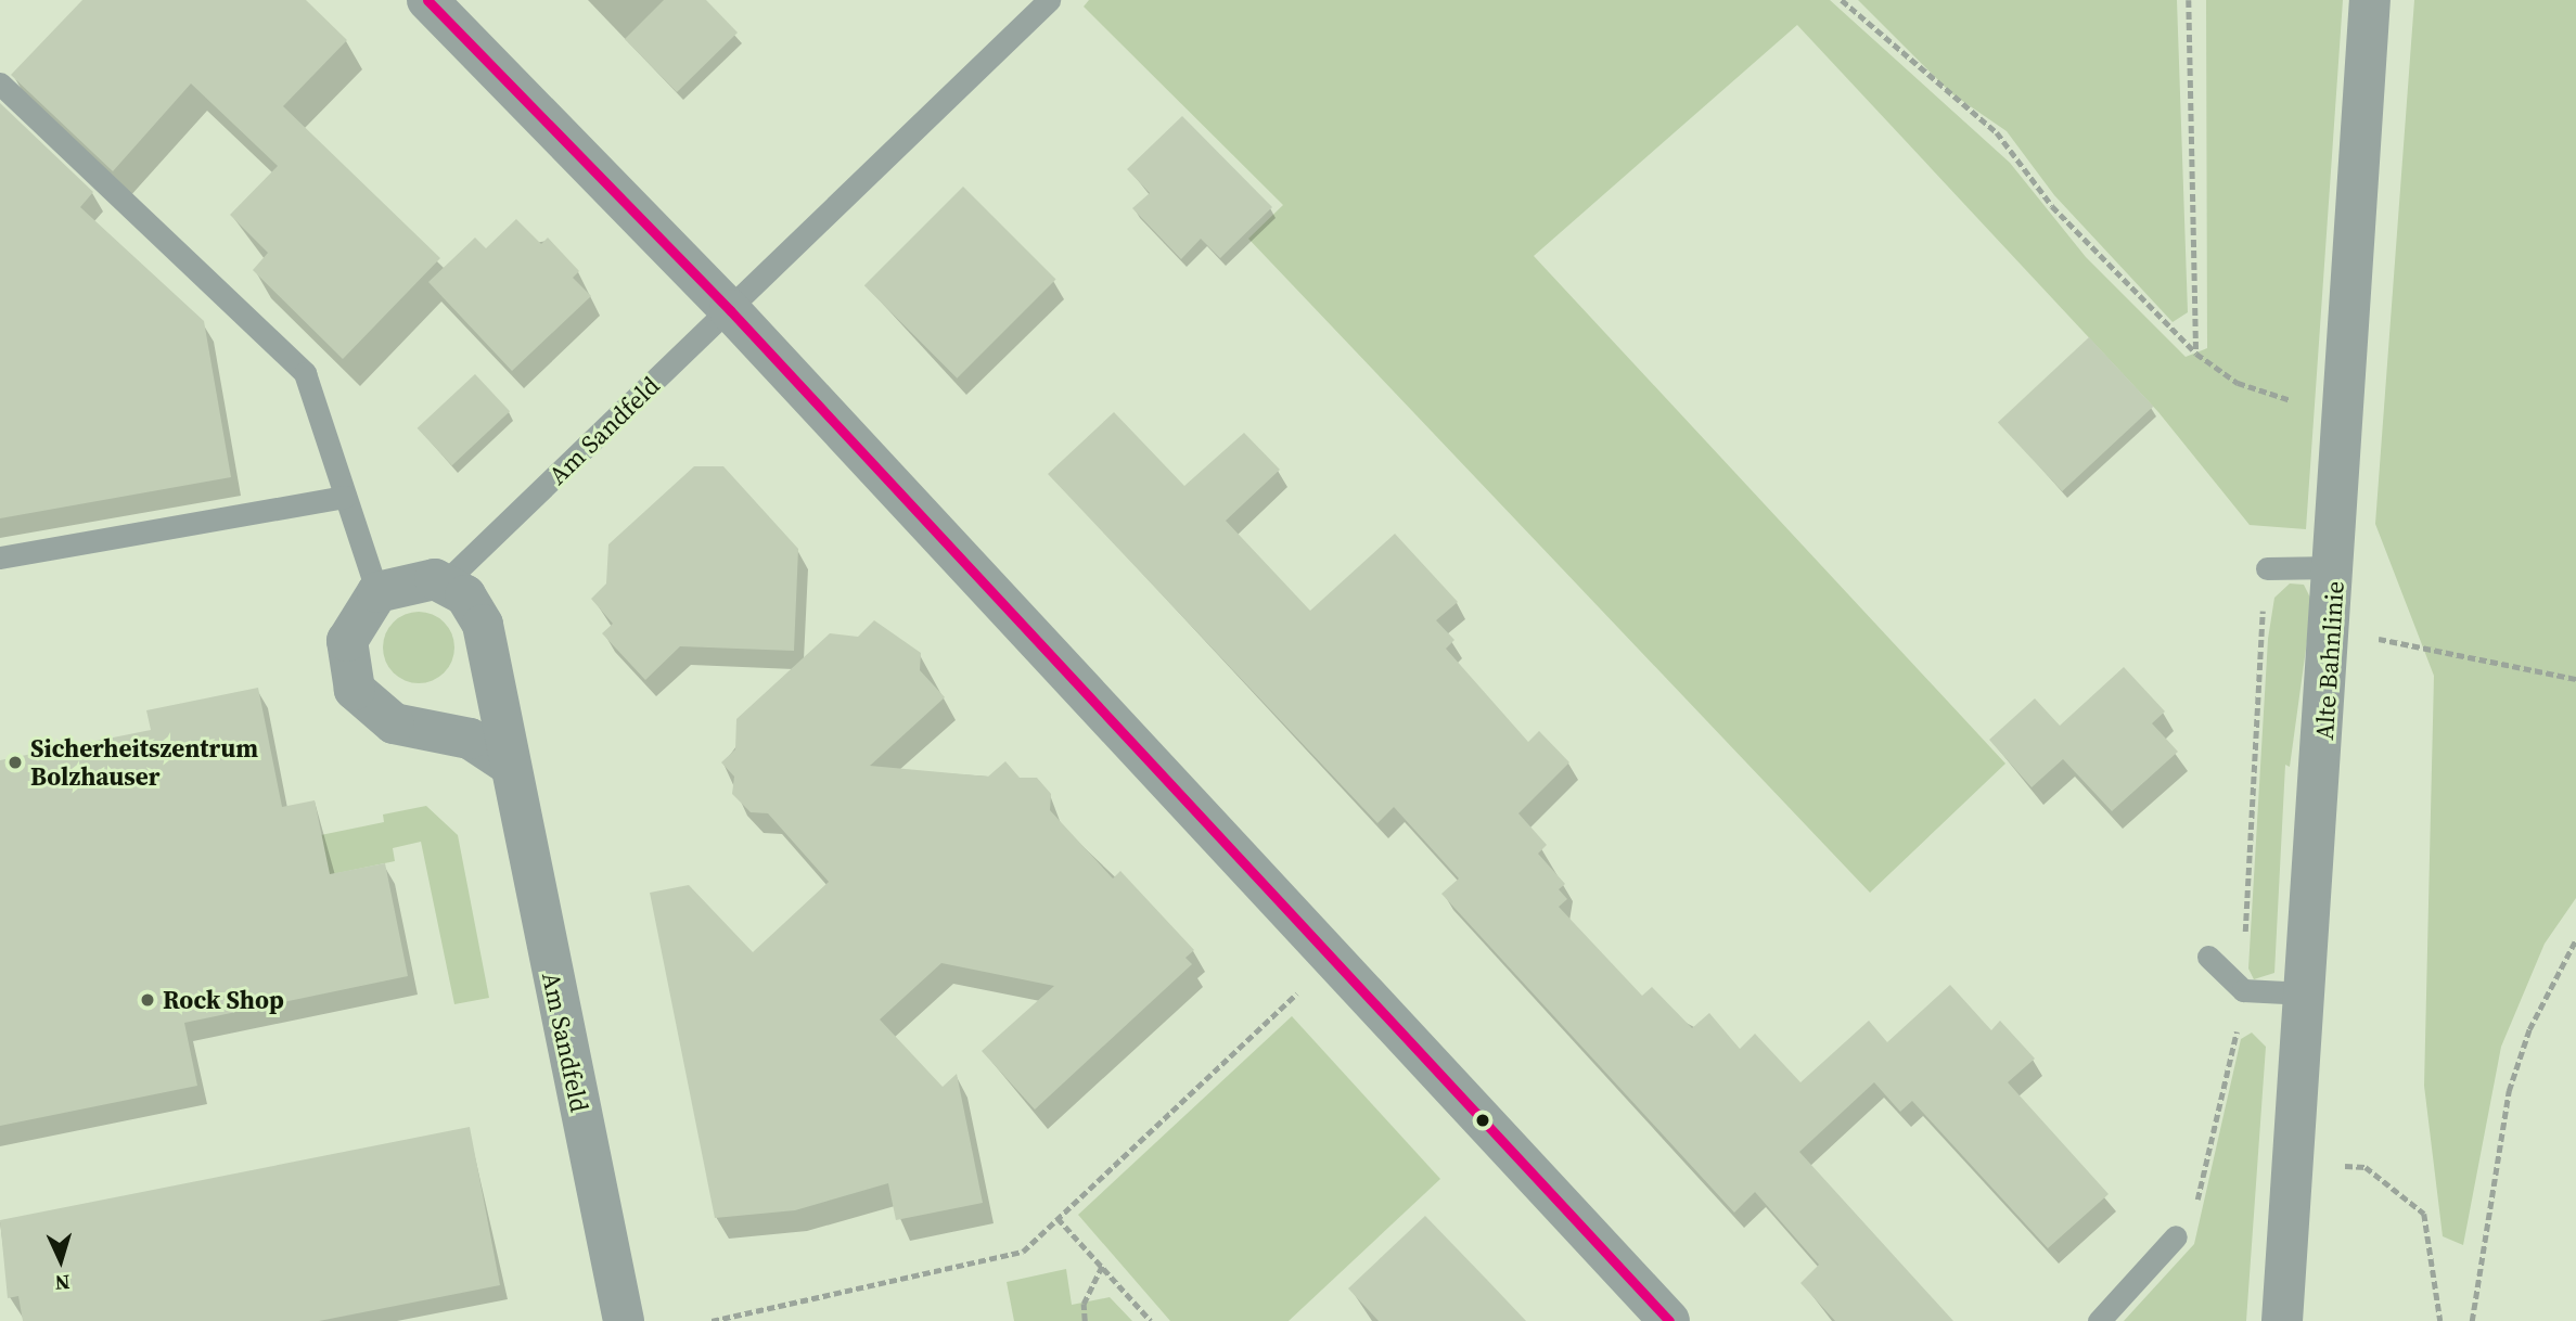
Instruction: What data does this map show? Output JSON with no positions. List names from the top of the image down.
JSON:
{
  "streets": {
    "street": ["Am Sandfeld", "Alte Bahnlinie"]
  },
  "places": ["Sicherheitszentrum Bolzhauser", "Rock Shop"],
  "north": "bottom"
}
